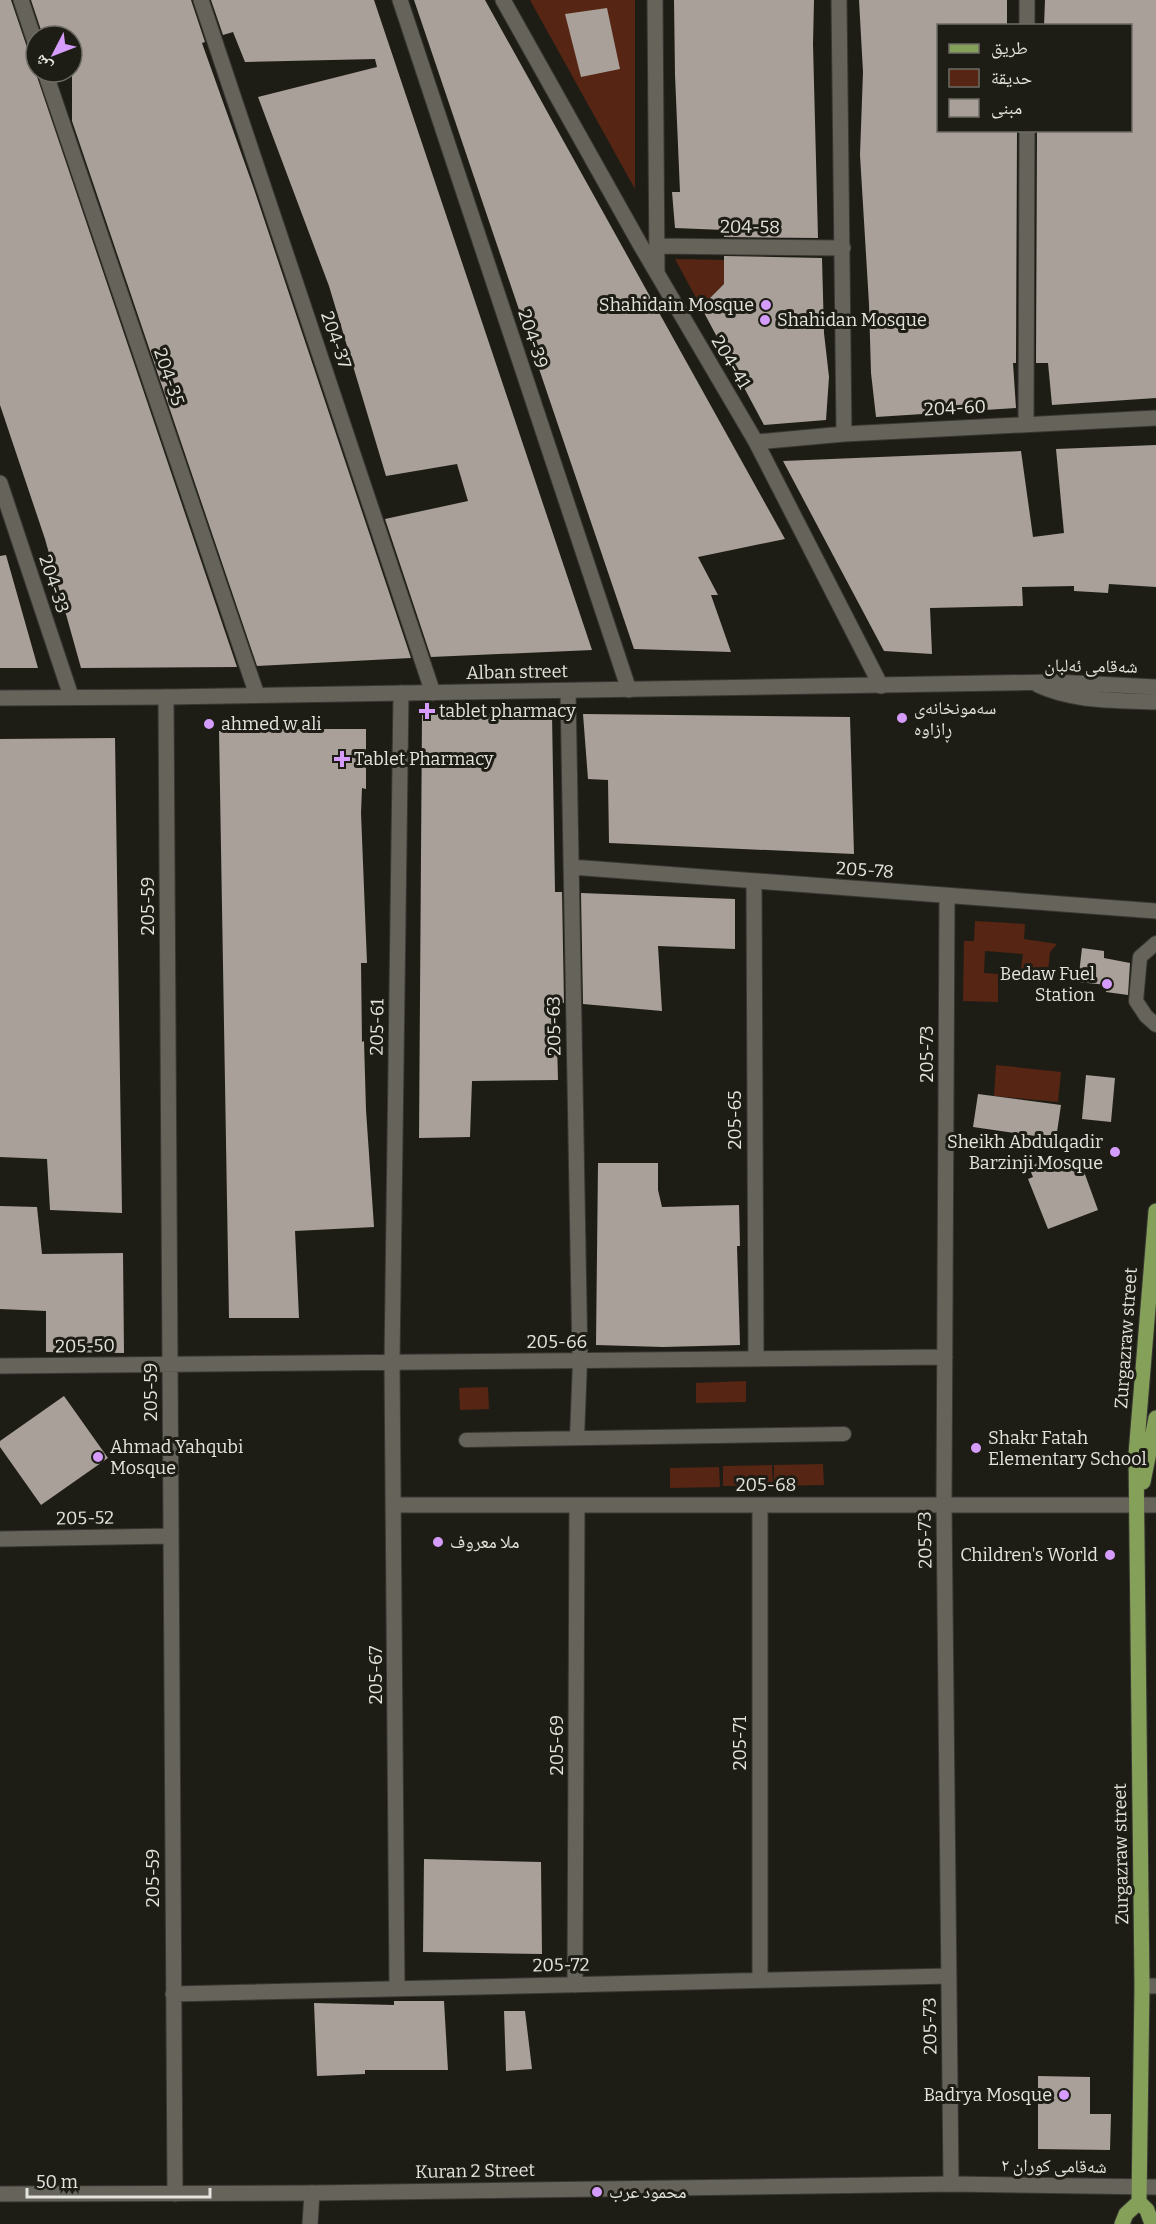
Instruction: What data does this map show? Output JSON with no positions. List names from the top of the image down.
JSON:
{
  "streets": {
    "main road": ["Zurgazraw street"],
    "street": [
      "204-58",
      "204-39",
      "204-37",
      "204-41",
      "204-35",
      "204-60",
      "204-33",
      "شەقامی ئەلبان",
      "Alban street",
      "205-78",
      "205-59",
      "205-63",
      "205-61",
      "205-73",
      "205-65",
      "205-66",
      "205-50",
      "205-68",
      "205-52",
      "205-67",
      "205-71",
      "205-69",
      "205-72",
      "شەقامی کوران ٢",
      "Kuran 2 Street"
    ]
  },
  "crossings": [
    ["204-39", "Alban street"],
    ["204-37", "Alban street"],
    ["204-41", "204-60"],
    ["204-41", "Alban street"],
    ["204-35", "Alban street"],
    ["204-33", "Alban street"],
    ["شەقامی ئەلبان", "Alban street"],
    ["Alban street", "205-59"],
    ["Alban street", "205-63"],
    ["Alban street", "205-61"],
    ["205-78", "205-63"],
    ["205-78", "205-73"],
    ["205-78", "205-65"],
    ["205-59", "205-66"],
    ["205-59", "205-50"],
    ["205-59", "205-52"],
    ["205-59", "205-72"],
    ["205-59", "Kuran 2 Street"],
    ["205-63", "205-66"],
    ["205-61", "205-66"],
    ["205-61", "205-67"],
    ["205-73", "205-66"],
    ["205-73", "205-68"],
    ["205-73", "205-72"],
    ["205-73", "شەقامی کوران ٢"],
    ["205-73", "Kuran 2 Street"],
    ["205-65", "205-66"],
    ["Zurgazraw street", "205-68"],
    ["Zurgazraw street", "شەقامی کوران ٢"],
    ["205-66", "205-50"],
    ["205-66", "205-67"],
    ["205-68", "205-67"],
    ["205-68", "205-71"],
    ["205-68", "205-69"],
    ["205-67", "205-72"],
    ["205-71", "205-72"],
    ["205-69", "205-72"],
    ["شەقامی کوران ٢", "Kuran 2 Street"]
  ],
  "places": {
    "other": [
      "Shahidain Mosque",
      "Shahidan Mosque",
      "سەمونخانەی ڕازاوە",
      "ahmed w ali",
      "Bedaw Fuel Station",
      "Sheikh Abdulqadir Barzinji Mosque",
      "Shakr Fatah Elementary School",
      "Ahmad Yahqubi Mosque",
      "ملا معروف",
      "Children's World",
      "Badrya Mosque",
      "محمود عرب"
    ],
    "health": ["tablet pharmacy", "Tablet Pharmacy"]
  },
  "legend": ["طريق", "حديقة", "مبنى"],
  "scale_bar": "50 m",
  "north": "bottom left"
}
